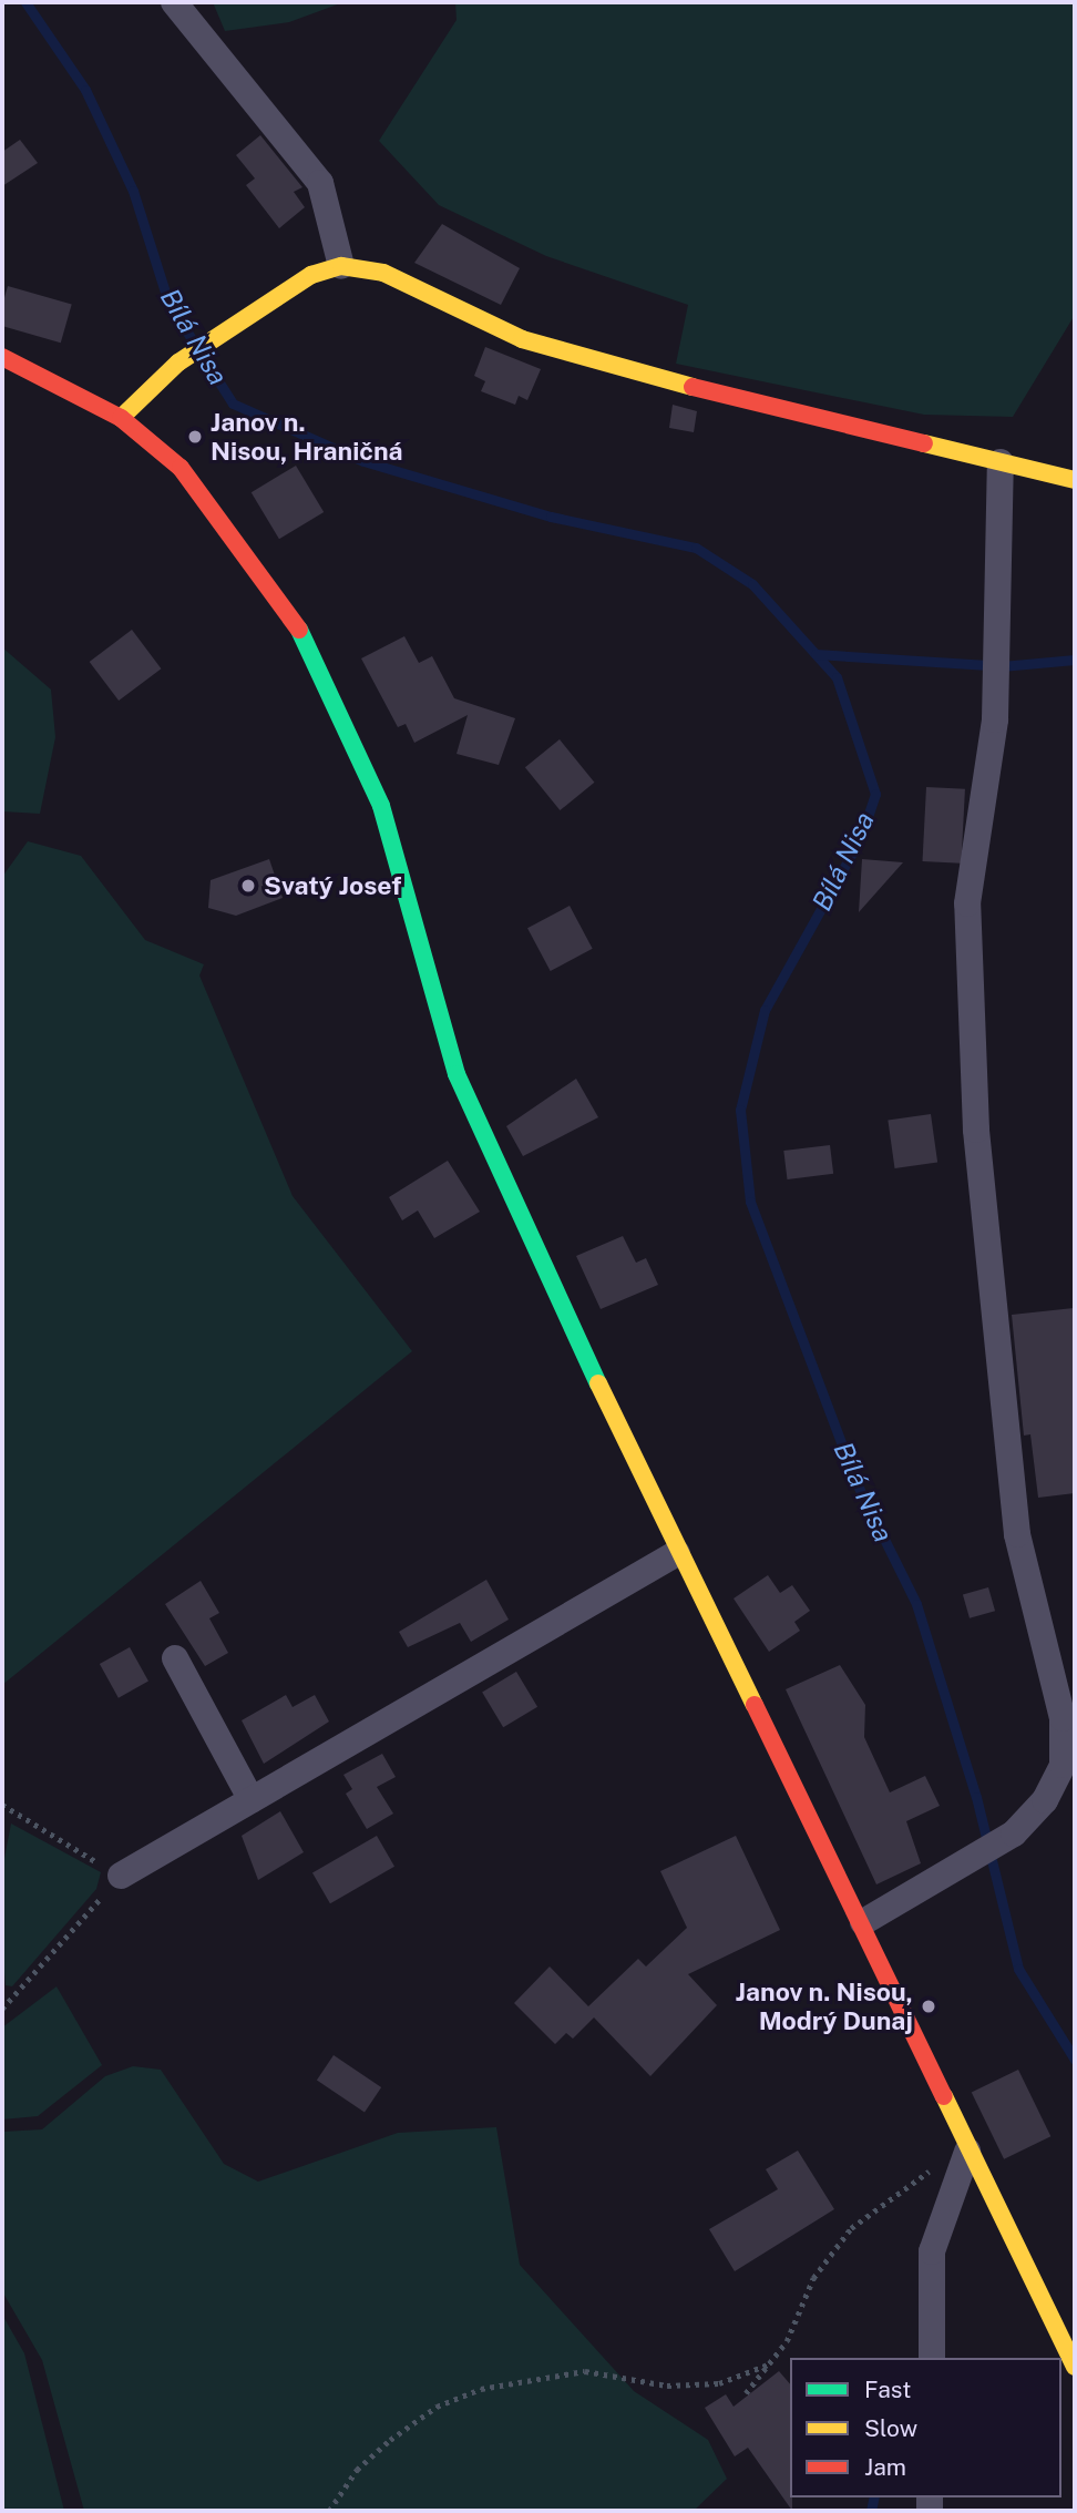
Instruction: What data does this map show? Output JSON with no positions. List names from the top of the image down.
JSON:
{
  "water": ["Bílá Nisa"],
  "places": ["Janov n. Nisou, Hraničná", "Svatý Josef", "Janov n. Nisou, Modrý Dunaj"],
  "legend": ["Fast", "Slow", "Jam"]
}
